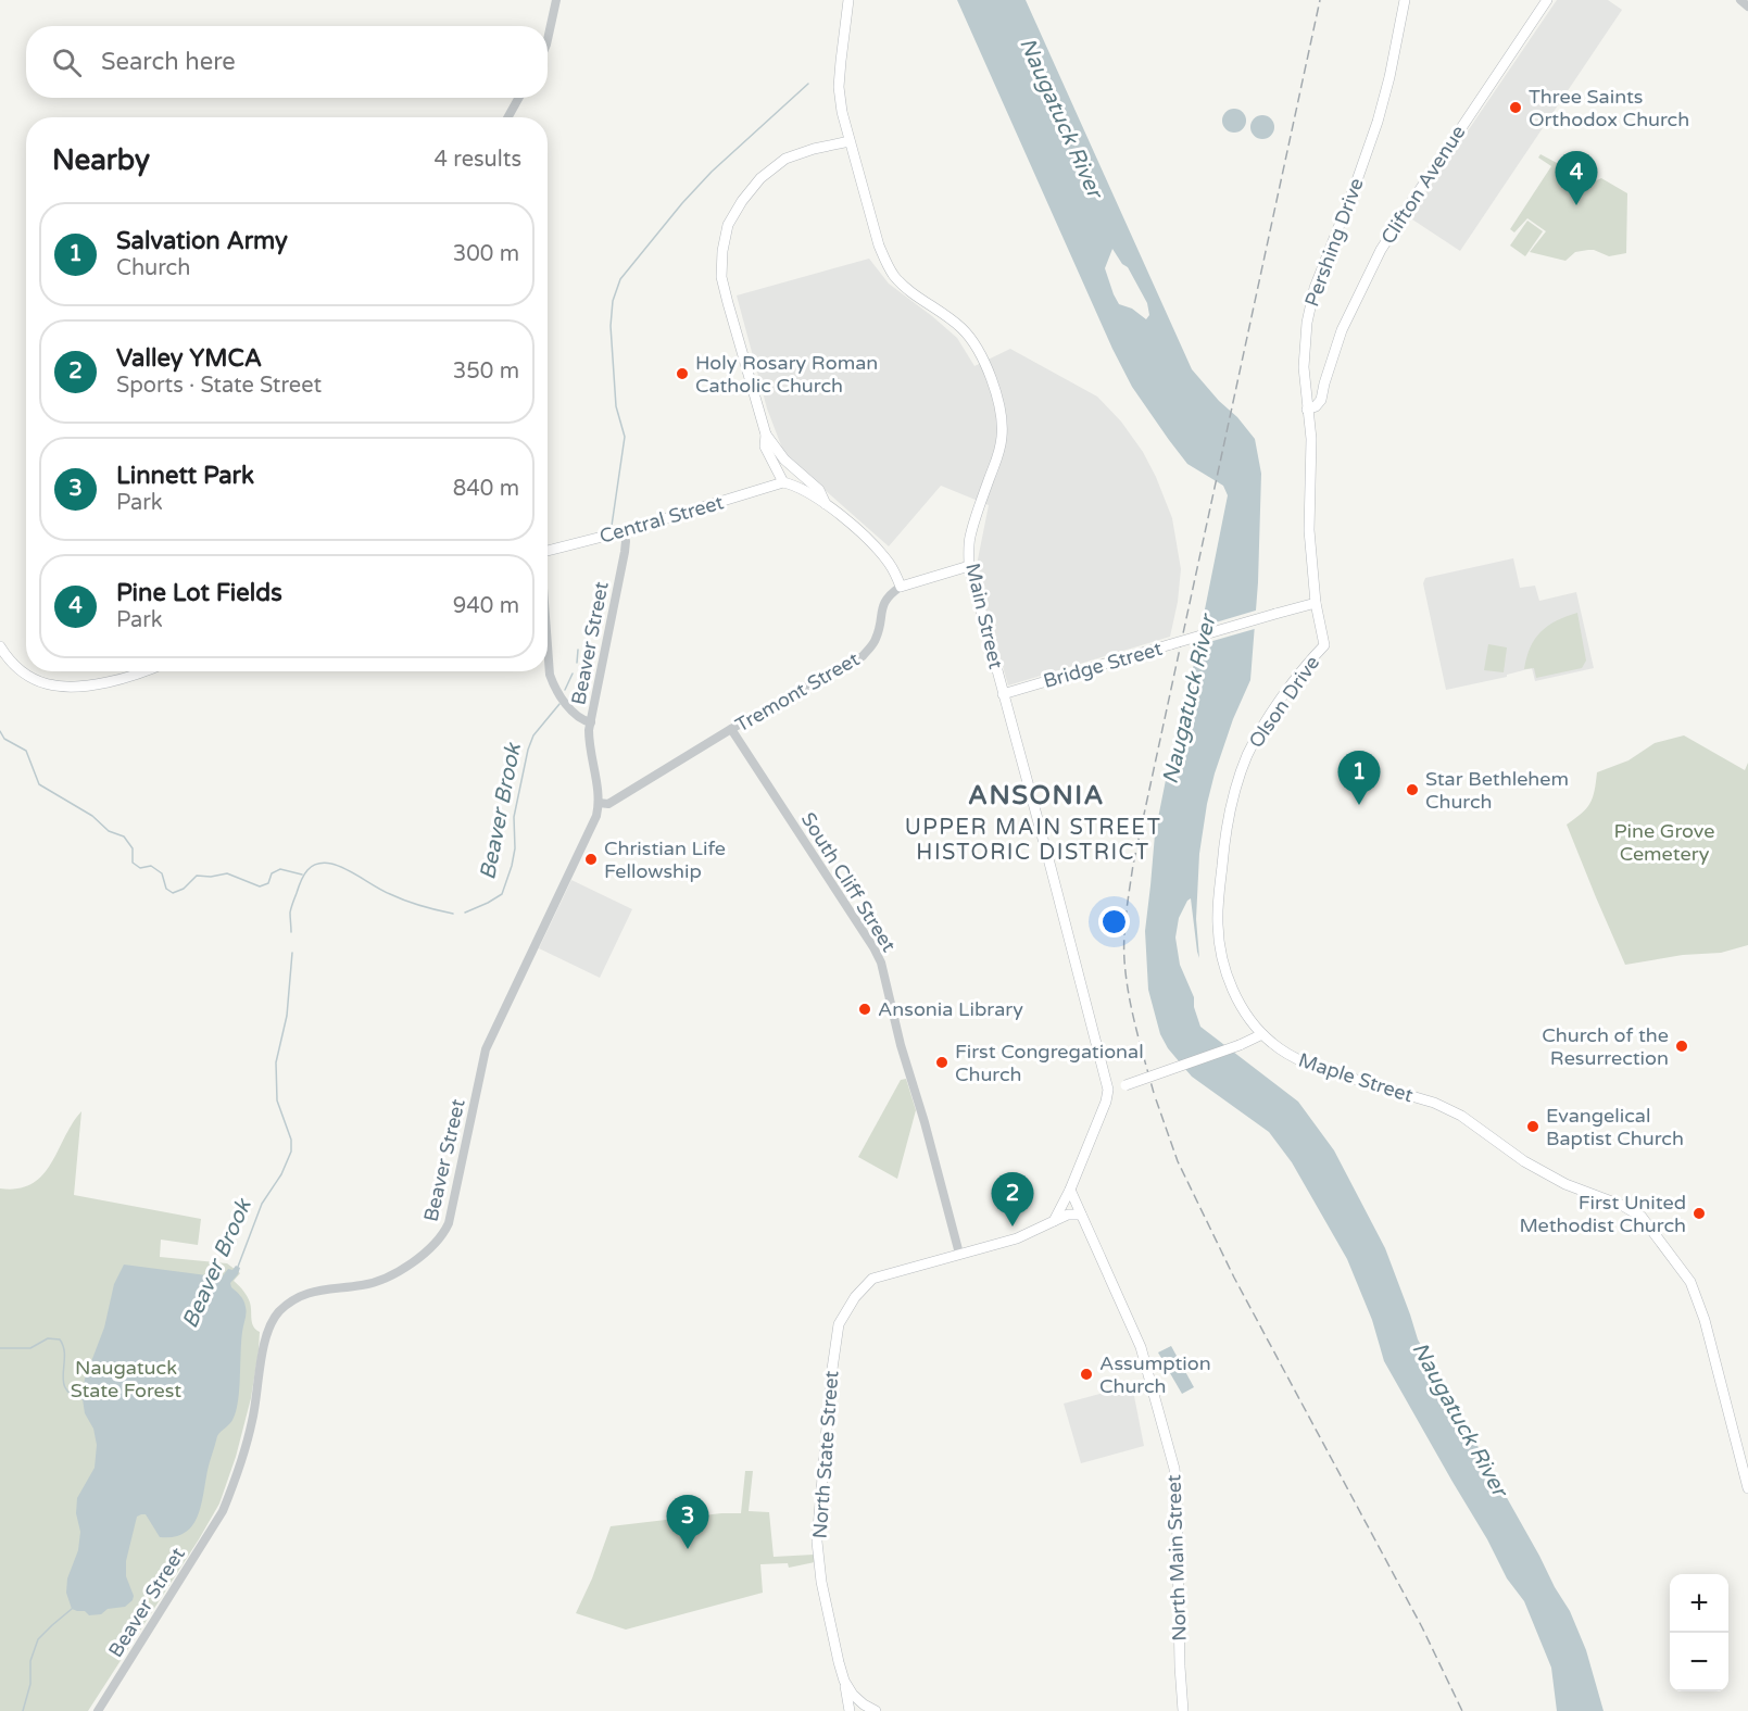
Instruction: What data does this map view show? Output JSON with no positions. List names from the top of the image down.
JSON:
{
  "streets": {
    "main road": [
      "Clifton Avenue",
      "Pershing Drive",
      "Central Street",
      "Main Street",
      "Bridge Street",
      "Olson Drive",
      "Maple Street",
      "North State Street",
      "North Main Street"
    ],
    "street": ["Beaver Street", "Tremont Street", "South Cliff Street"]
  },
  "crossings": [
    ["Clifton Avenue", "Pershing Drive"],
    ["Pershing Drive", "Bridge Street"],
    ["Pershing Drive", "Olson Drive"],
    ["Central Street", "Beaver Street"],
    ["Main Street", "Bridge Street"],
    ["Beaver Street", "Tremont Street"],
    ["Tremont Street", "South Cliff Street"],
    ["Olson Drive", "Maple Street"],
    ["South Cliff Street", "North State Street"]
  ],
  "districts": ["ANSONIA", "UPPER MAIN STREET HISTORIC DISTRICT"],
  "water": ["Naugatuck River", "Beaver Brook"],
  "parks": ["Pine Grove Cemetery", "Naugatuck State Forest"],
  "places": [
    "Three Saints Orthodox Church",
    "Holy Rosary Roman Catholic Church",
    "Star Bethlehem Church",
    "Christian Life Fellowship",
    "Ansonia Library",
    "Church of the Resurrection",
    "First Congregational Church",
    "Evangelical Baptist Church",
    "First United Methodist Church",
    "Assumption Church"
  ],
  "page": {
    "search": "Search here",
    "heading": ["Nearby", "4 results"],
    "pins": [
      "4",
      "1",
      "2",
      "3"
    ],
    "list": [
      {
        "mark": "1",
        "name": "Salvation Army",
        "note": "Church",
        "value": "300 m"
      },
      {
        "mark": "2",
        "name": "Valley YMCA",
        "note": "Sports · State Street",
        "value": "350 m"
      },
      {
        "mark": "3",
        "name": "Linnett Park",
        "note": "Park",
        "value": "840 m"
      },
      {
        "mark": "4",
        "name": "Pine Lot Fields",
        "note": "Park",
        "value": "940 m"
      }
    ],
    "map_buttons": ["+", "−"]
  }
}
